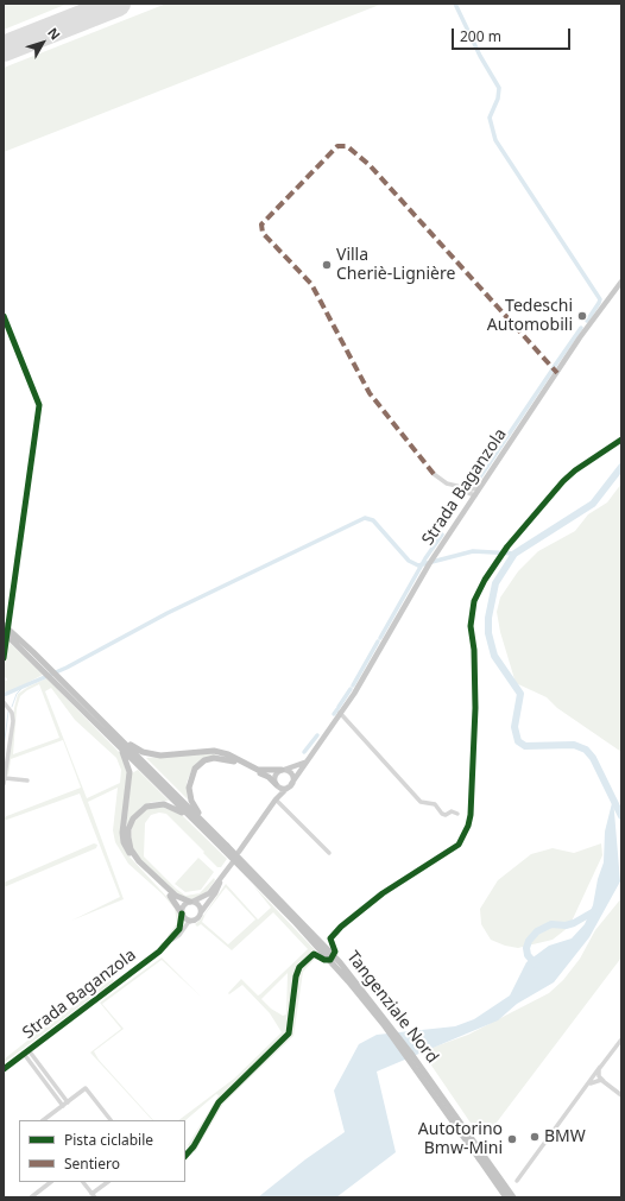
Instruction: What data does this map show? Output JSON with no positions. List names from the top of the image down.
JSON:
{
  "streets": {
    "highway": ["Tangenziale Nord"],
    "main road": ["Strada Baganzola"]
  },
  "places": [
    "Villa Cheriè-Lignière",
    "Tedeschi Automobili",
    "BMW",
    "Autotorino Bmw-Mini"
  ],
  "legend": ["Pista ciclabile", "Sentiero"],
  "scale_bar": "200 m",
  "north": "top right"
}
